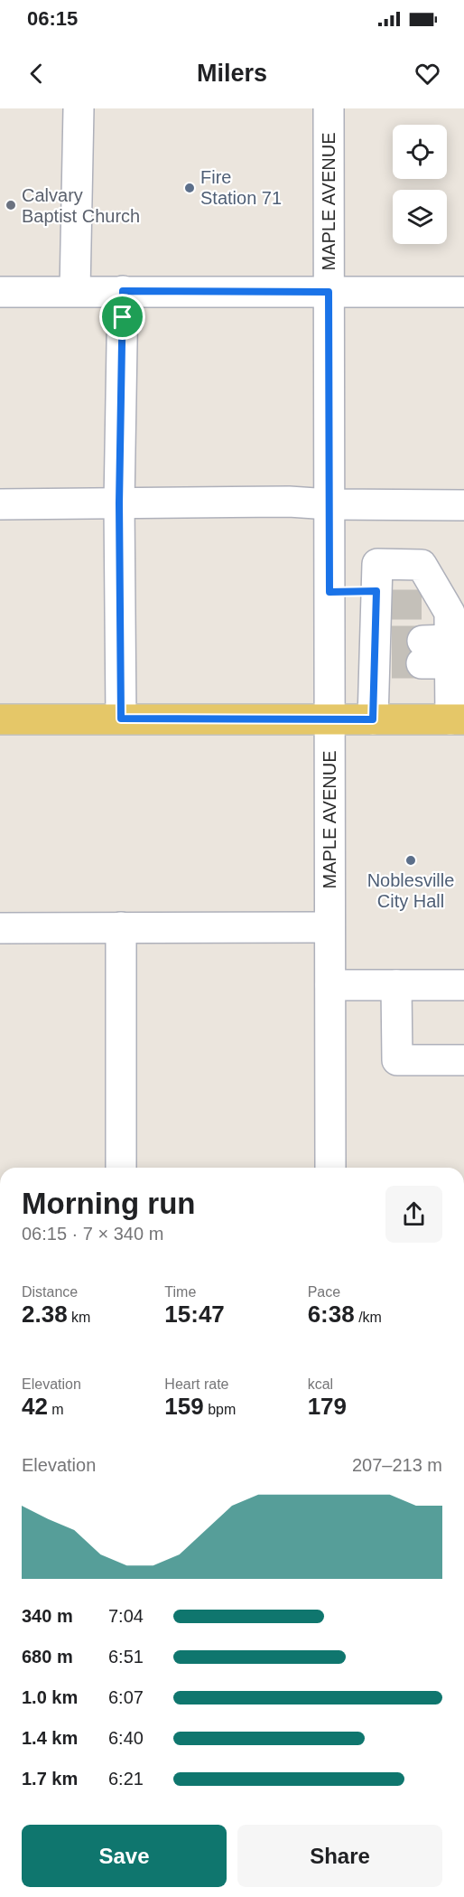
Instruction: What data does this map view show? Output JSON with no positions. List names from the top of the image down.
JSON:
{
  "streets": {
    "street": ["MAPLE AVENUE"]
  },
  "places": ["Fire Station 71", "Calvary Baptist Church", "Noblesville City Hall"],
  "page": {
    "status": "06:15",
    "header": "Milers",
    "heading": ["Morning run", "06:15 · 7 × 340 m"],
    "stats": [
      ["Distance", "2.38 km"],
      ["Time", "15:47"],
      ["Pace", "6:38 /km"],
      ["Elevation", "42 m"],
      ["Heart rate", "159 bpm"],
      ["kcal", "179"]
    ],
    "chart": ["Elevation", "207–213 m"],
    "list": [
      {
        "name": "340 m",
        "note": "7:04"
      },
      {
        "name": "680 m",
        "note": "6:51"
      },
      {
        "name": "1.0 km",
        "note": "6:07"
      },
      {
        "name": "1.4 km",
        "note": "6:40"
      },
      {
        "name": "1.7 km",
        "note": "6:21"
      }
    ],
    "buttons": ["Save", "Share"]
  }
}
